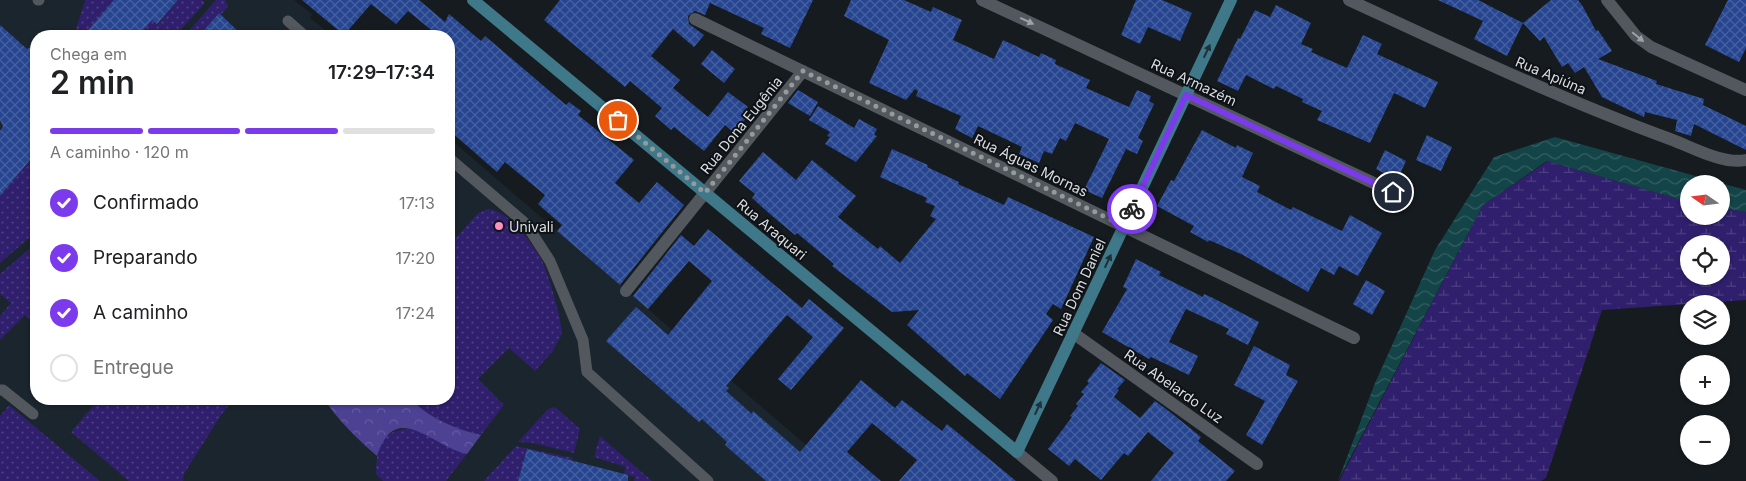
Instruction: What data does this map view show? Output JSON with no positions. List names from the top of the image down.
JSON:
{
  "streets": {
    "street": [
      "Rua Apiúna",
      "Rua Armazém",
      "Rua Dona Eugênia",
      "Rua Águas Mornas",
      "Rua Araquari",
      "Rua Dom Daniel",
      "Rua Abelardo Luz"
    ]
  },
  "crossings": [
    ["Rua Armazém", "Rua Dom Daniel"],
    ["Rua Dona Eugênia", "Rua Águas Mornas"],
    ["Rua Dona Eugênia", "Rua Araquari"],
    ["Rua Águas Mornas", "Rua Dom Daniel"],
    ["Rua Araquari", "Rua Dom Daniel"],
    ["Rua Dom Daniel", "Rua Abelardo Luz"]
  ],
  "one_way": ["Rua Armazém", "Rua Dom Daniel"],
  "places": ["Univali"],
  "north": "left",
  "page": {
    "heading": ["2 min", "Chega em", "17:29–17:34"],
    "bar": "A caminho · 120 m",
    "map_buttons": ["+", "−"],
    "list": [
      ["Confirmado", "17:13"],
      ["Preparando", "17:20"],
      ["A caminho", "17:24"],
      "Entregue"
    ]
  }
}
